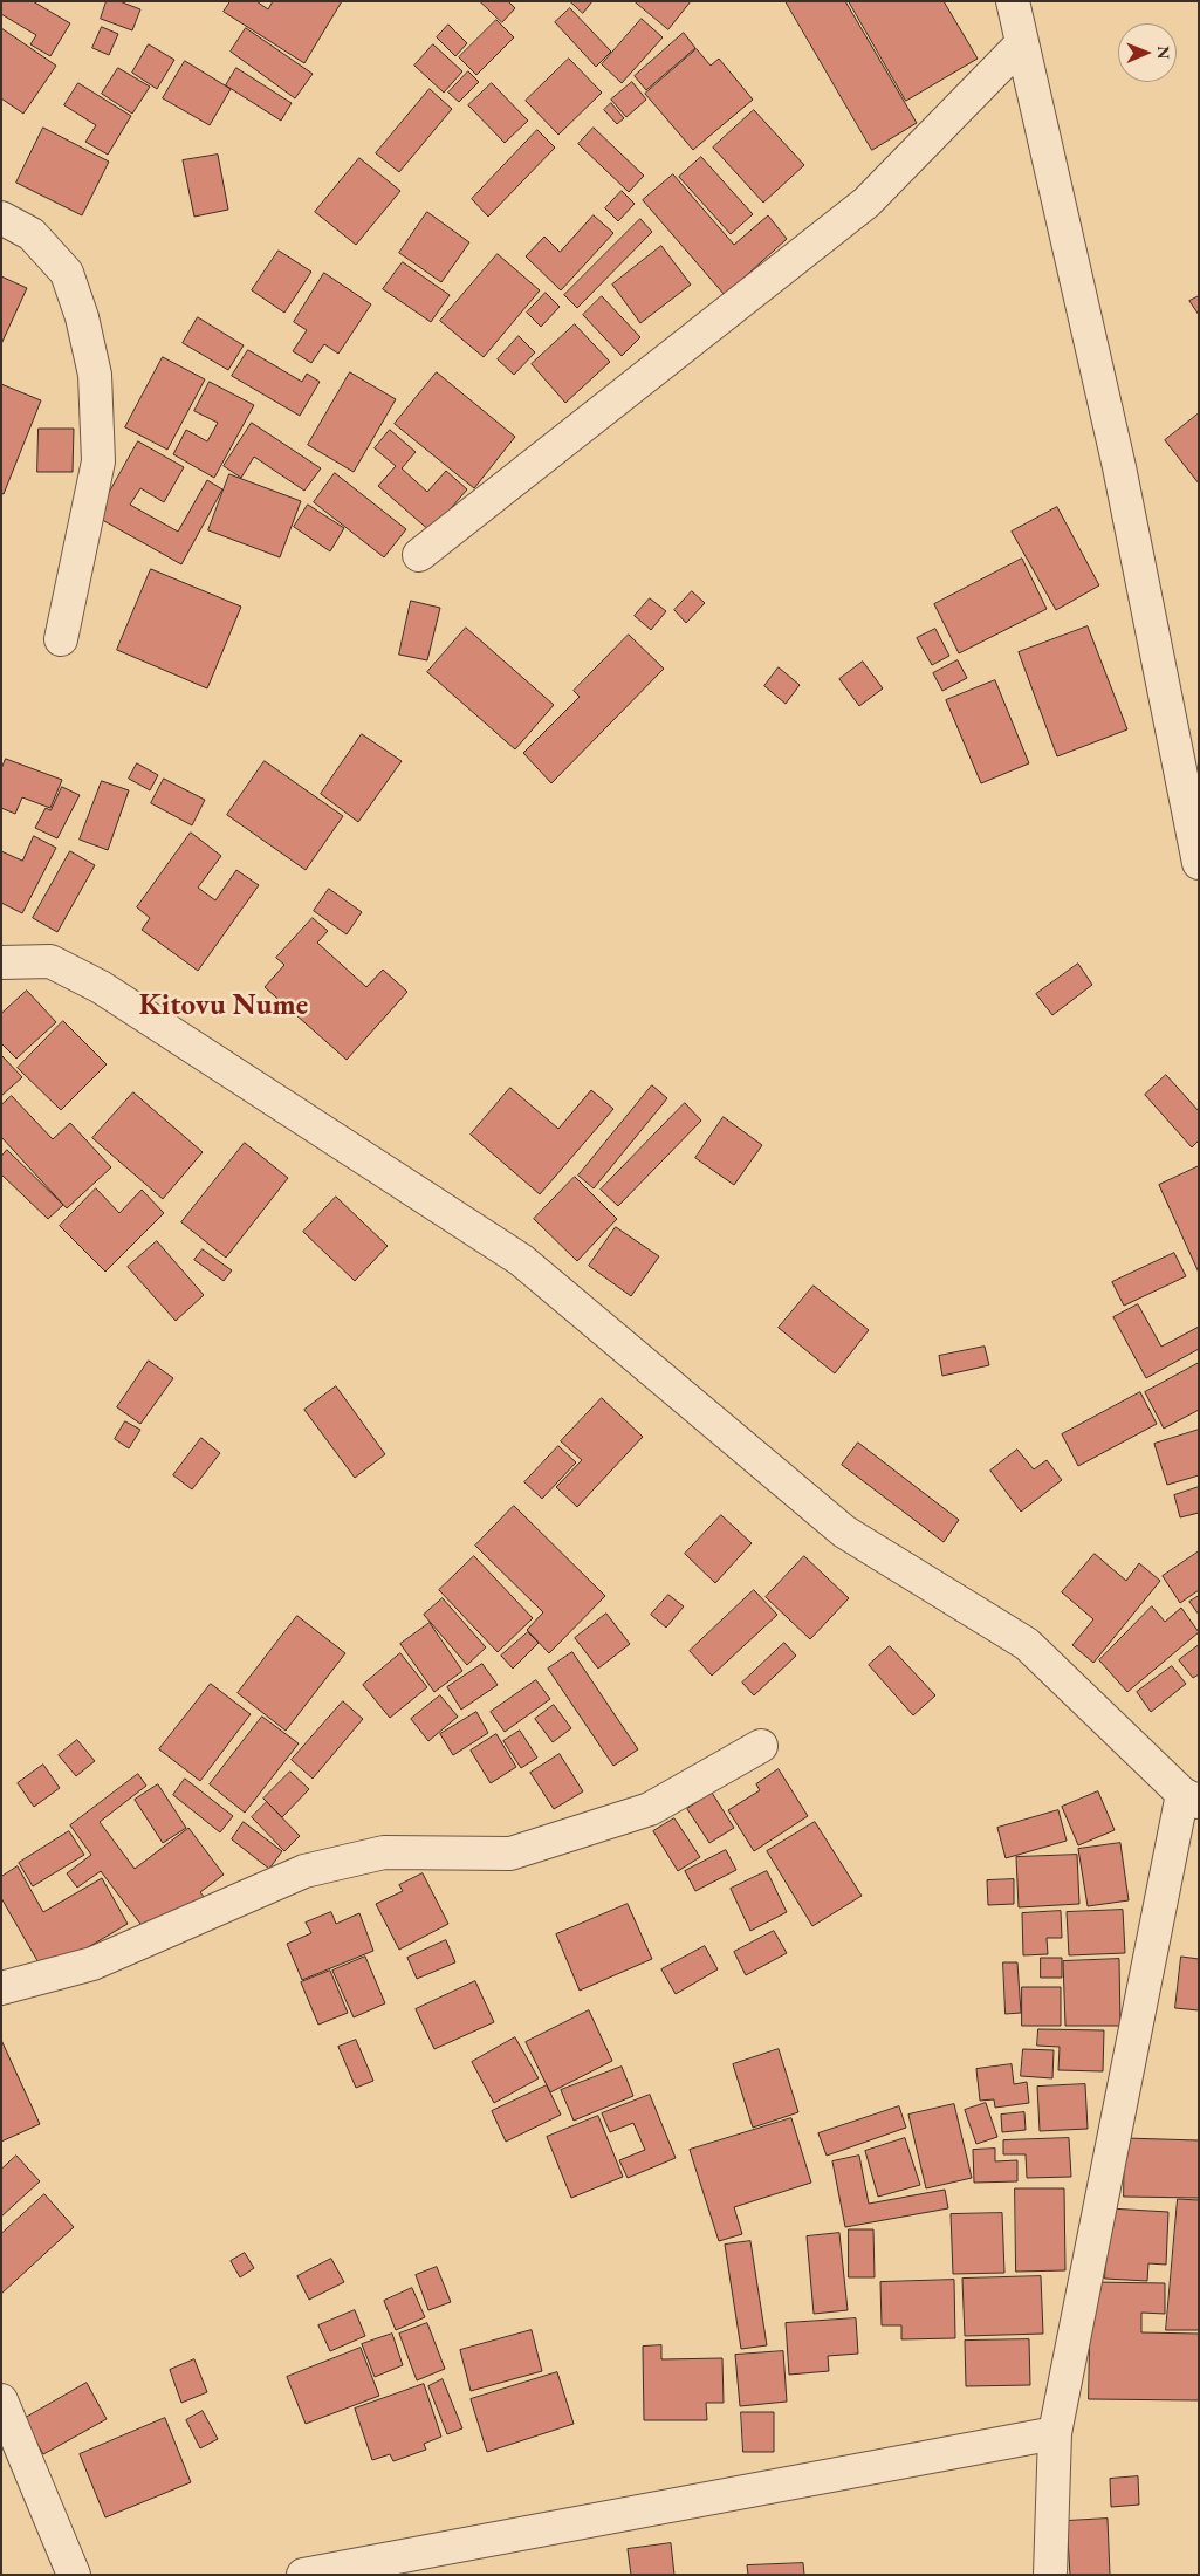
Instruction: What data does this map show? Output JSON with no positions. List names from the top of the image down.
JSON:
{
  "districts": ["Kitovu Nume"],
  "north": "right"
}
